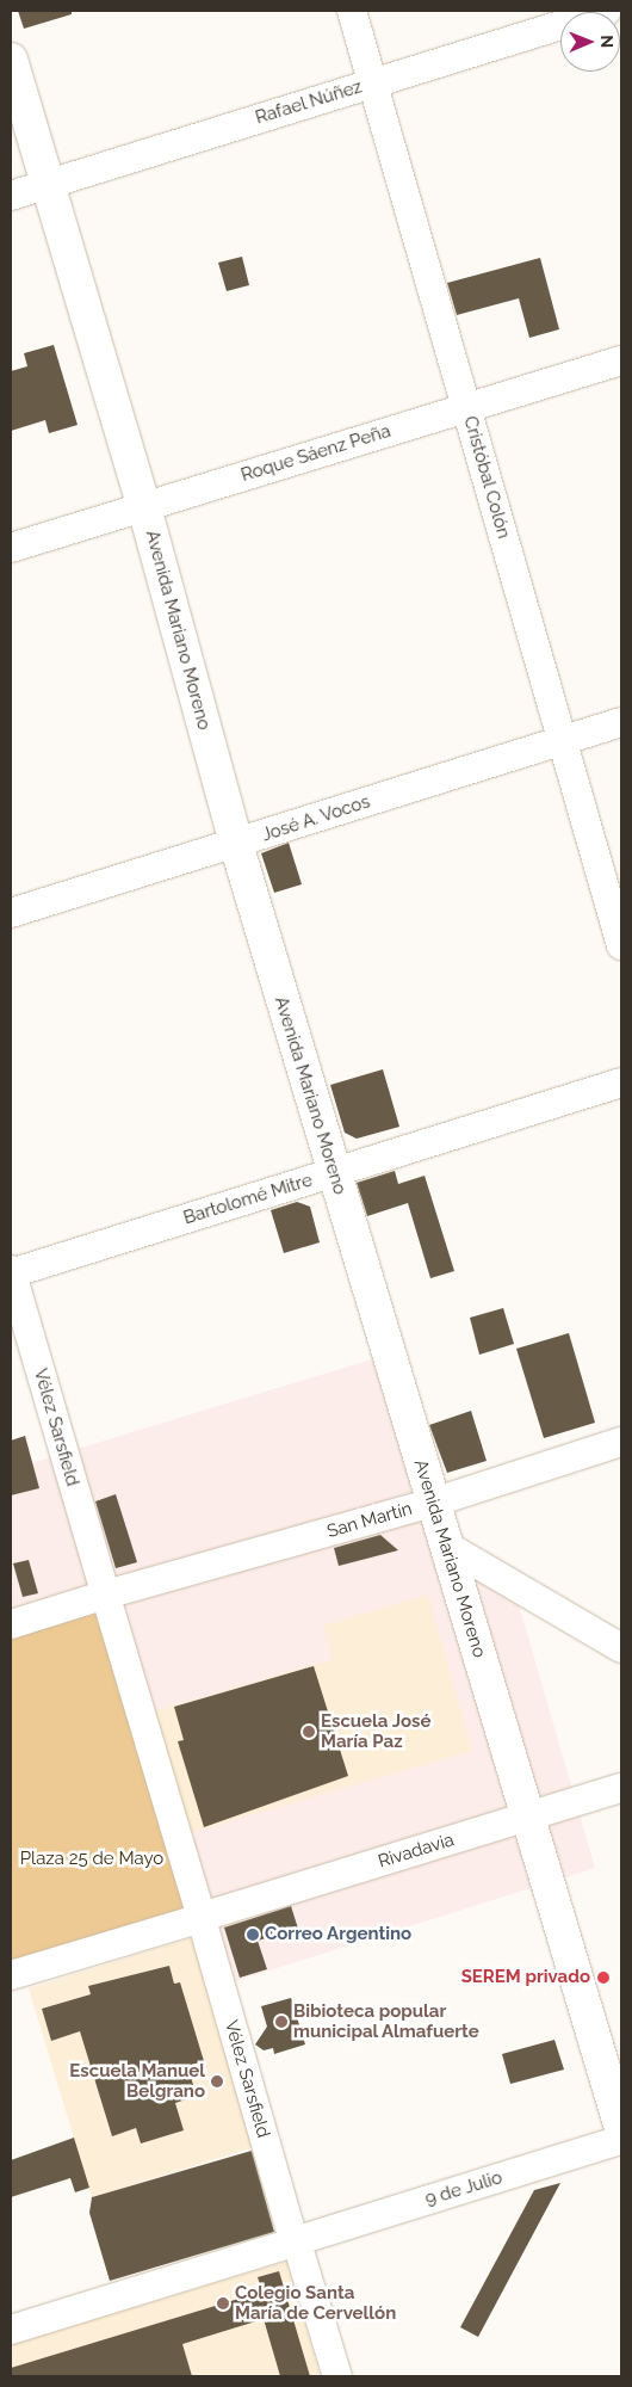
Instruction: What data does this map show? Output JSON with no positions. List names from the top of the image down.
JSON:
{
  "streets": {
    "main road": ["Avenida Mariano Moreno"],
    "street": [
      "Rafael Núñez",
      "Roque Sáenz Peña",
      "Cristóbal Colón",
      "José A. Vocos",
      "Bartolomé Mitre",
      "Vélez Sarsfield",
      "San Martín",
      "Rivadavia",
      "9 de Julio"
    ]
  },
  "crossings": [
    ["Rafael Núñez", "Cristóbal Colón"],
    ["Rafael Núñez", "Avenida Mariano Moreno"],
    ["Roque Sáenz Peña", "Cristóbal Colón"],
    ["Roque Sáenz Peña", "Avenida Mariano Moreno"],
    ["Cristóbal Colón", "José A. Vocos"],
    ["Avenida Mariano Moreno", "José A. Vocos"],
    ["Avenida Mariano Moreno", "Bartolomé Mitre"],
    ["Avenida Mariano Moreno", "San Martín"],
    ["Avenida Mariano Moreno", "Rivadavia"],
    ["Avenida Mariano Moreno", "9 de Julio"],
    ["Bartolomé Mitre", "Vélez Sarsfield"],
    ["Vélez Sarsfield", "San Martín"],
    ["Vélez Sarsfield", "Rivadavia"],
    ["Vélez Sarsfield", "9 de Julio"]
  ],
  "parks": ["Plaza 25 de Mayo"],
  "places": [
    "Escuela José María Paz",
    "Correo Argentino",
    "SEREM privado",
    "Bibioteca popular municipal Almafuerte",
    "Escuela Manuel Belgrano",
    "Colegio Santa María de Cervellón"
  ],
  "north": "right"
}
